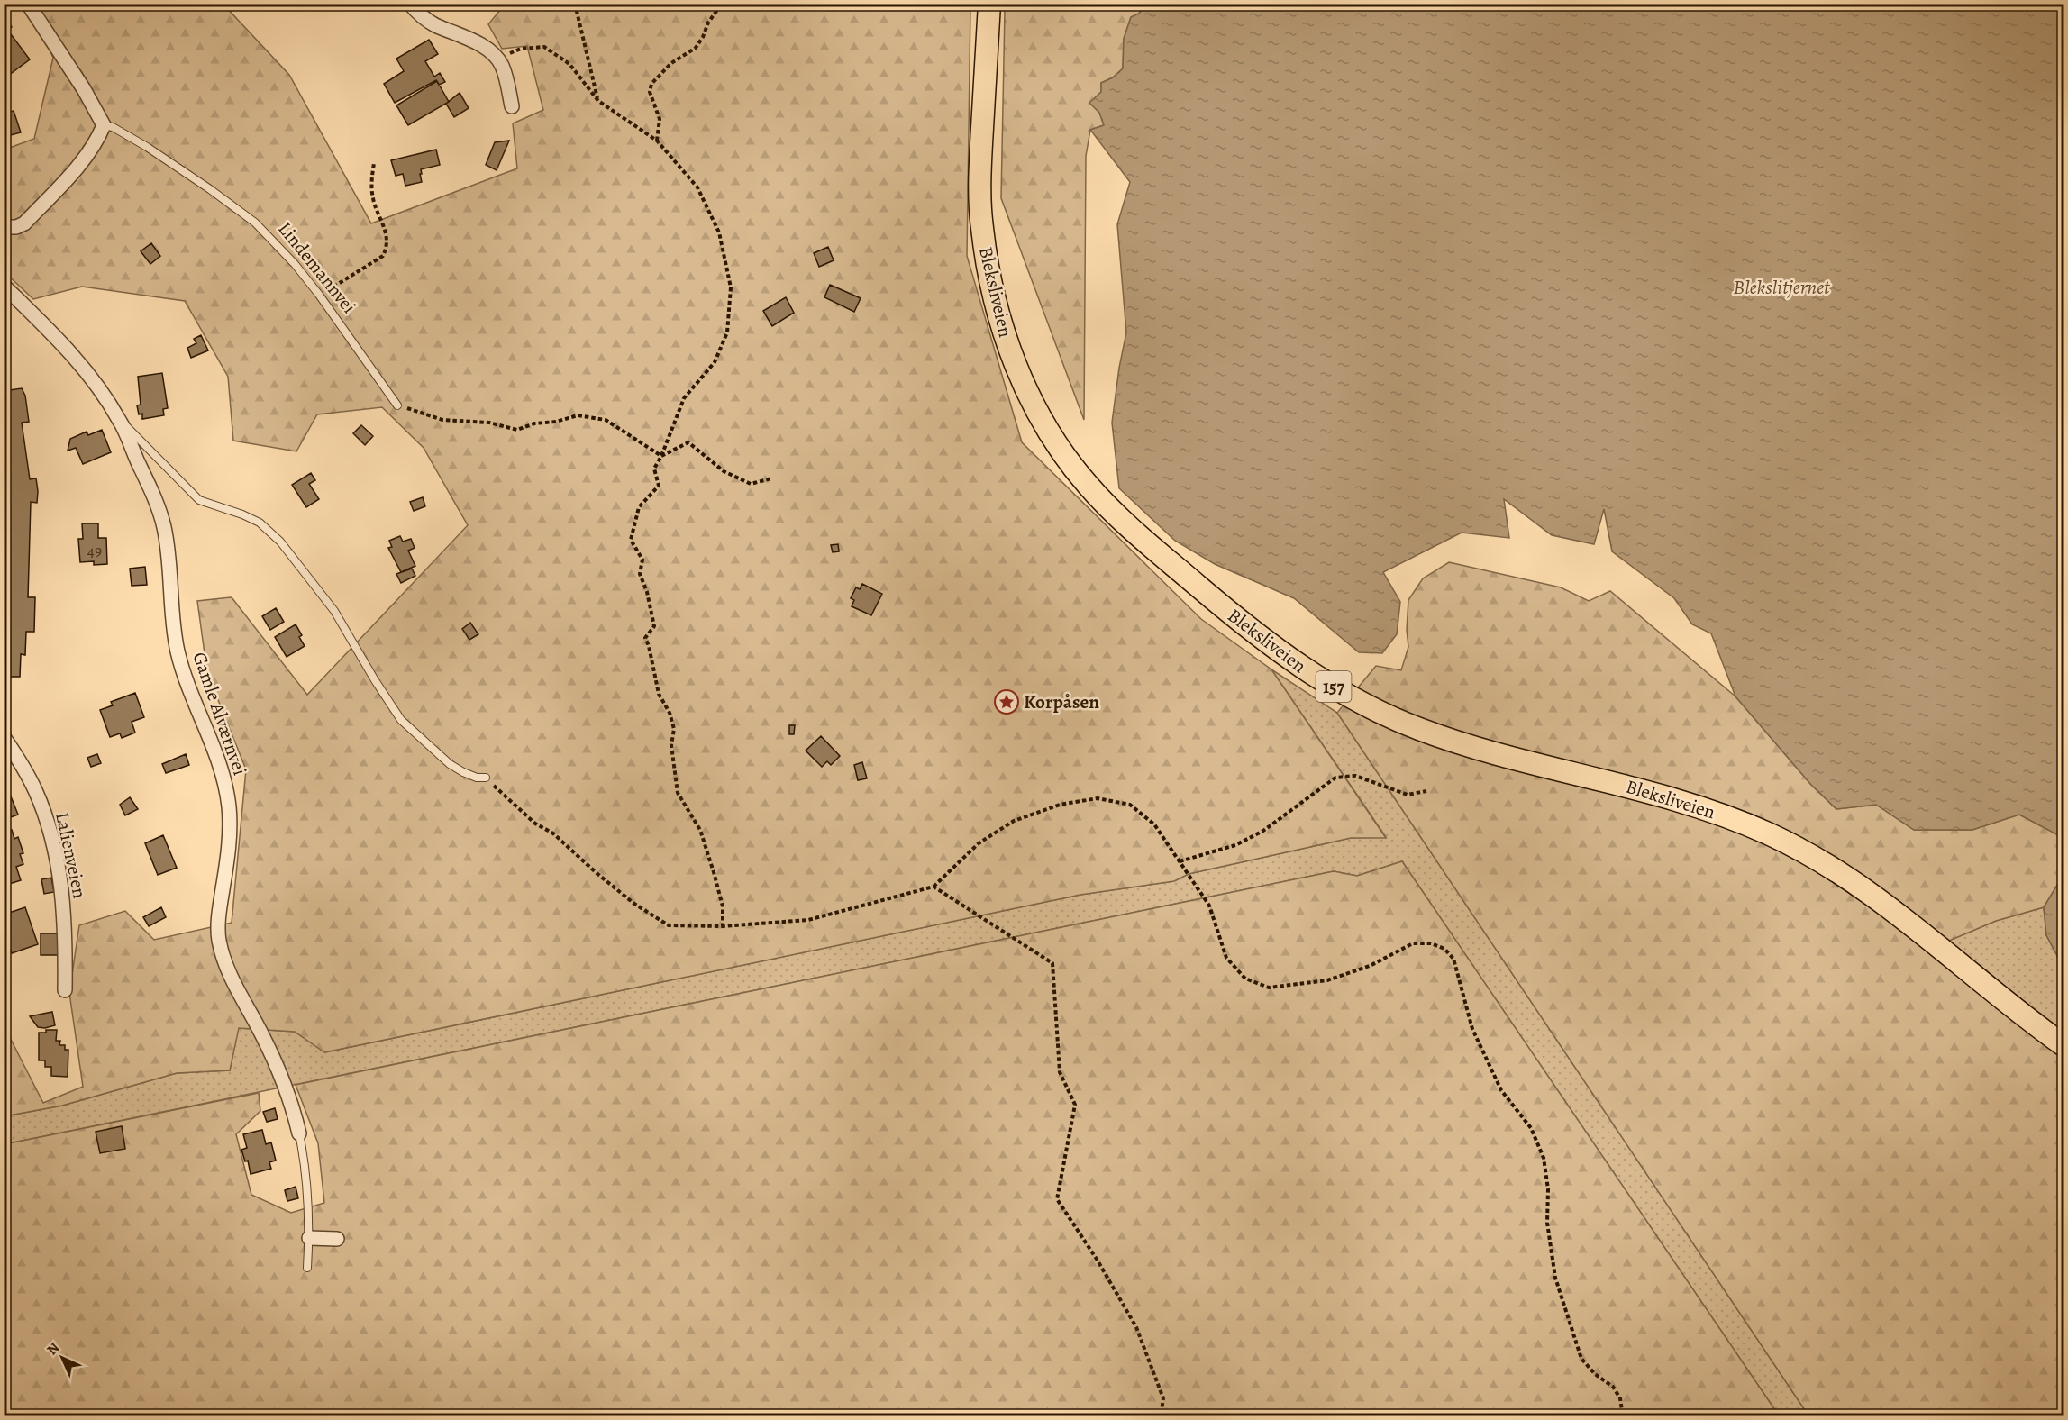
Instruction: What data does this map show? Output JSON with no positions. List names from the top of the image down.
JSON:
{
  "streets": {
    "main road": ["Bleksliveien", "157"],
    "street": ["Gamle Alværnvei", "Lalienveien"],
    "lane": ["Lindemannvei"]
  },
  "water": ["Blekslitjernet"],
  "places": {
    "place": ["Korpåsen"]
  },
  "house_numbers": ["49"],
  "north": "top left"
}
